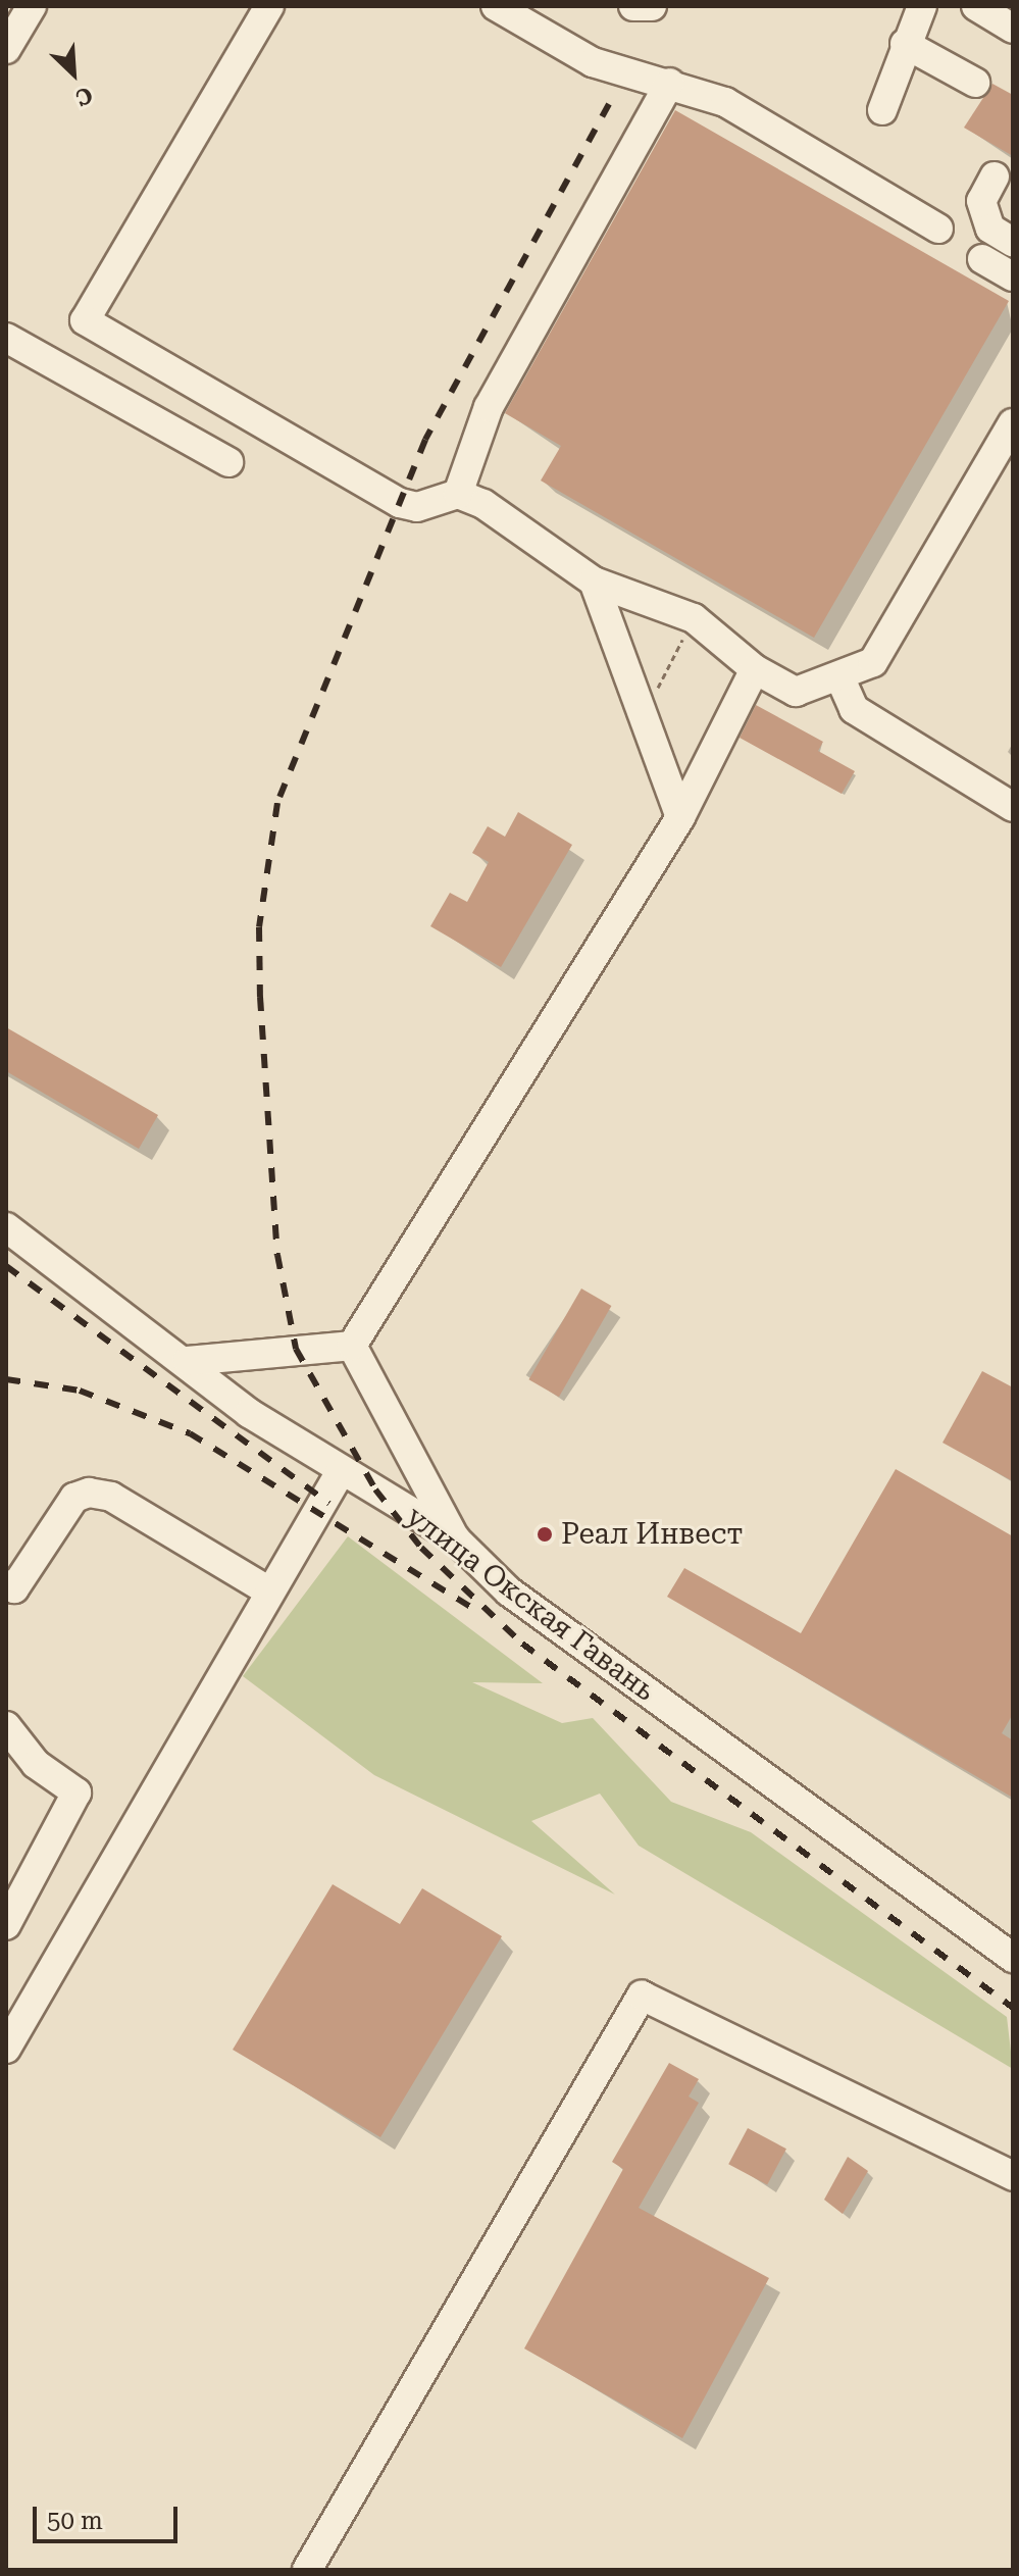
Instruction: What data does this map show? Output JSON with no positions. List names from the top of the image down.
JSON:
{
  "streets": {
    "street": ["улица Окская Гавань"]
  },
  "places": ["Реал Инвест"],
  "scale_bar": "50 m",
  "north": "bottom right"
}
